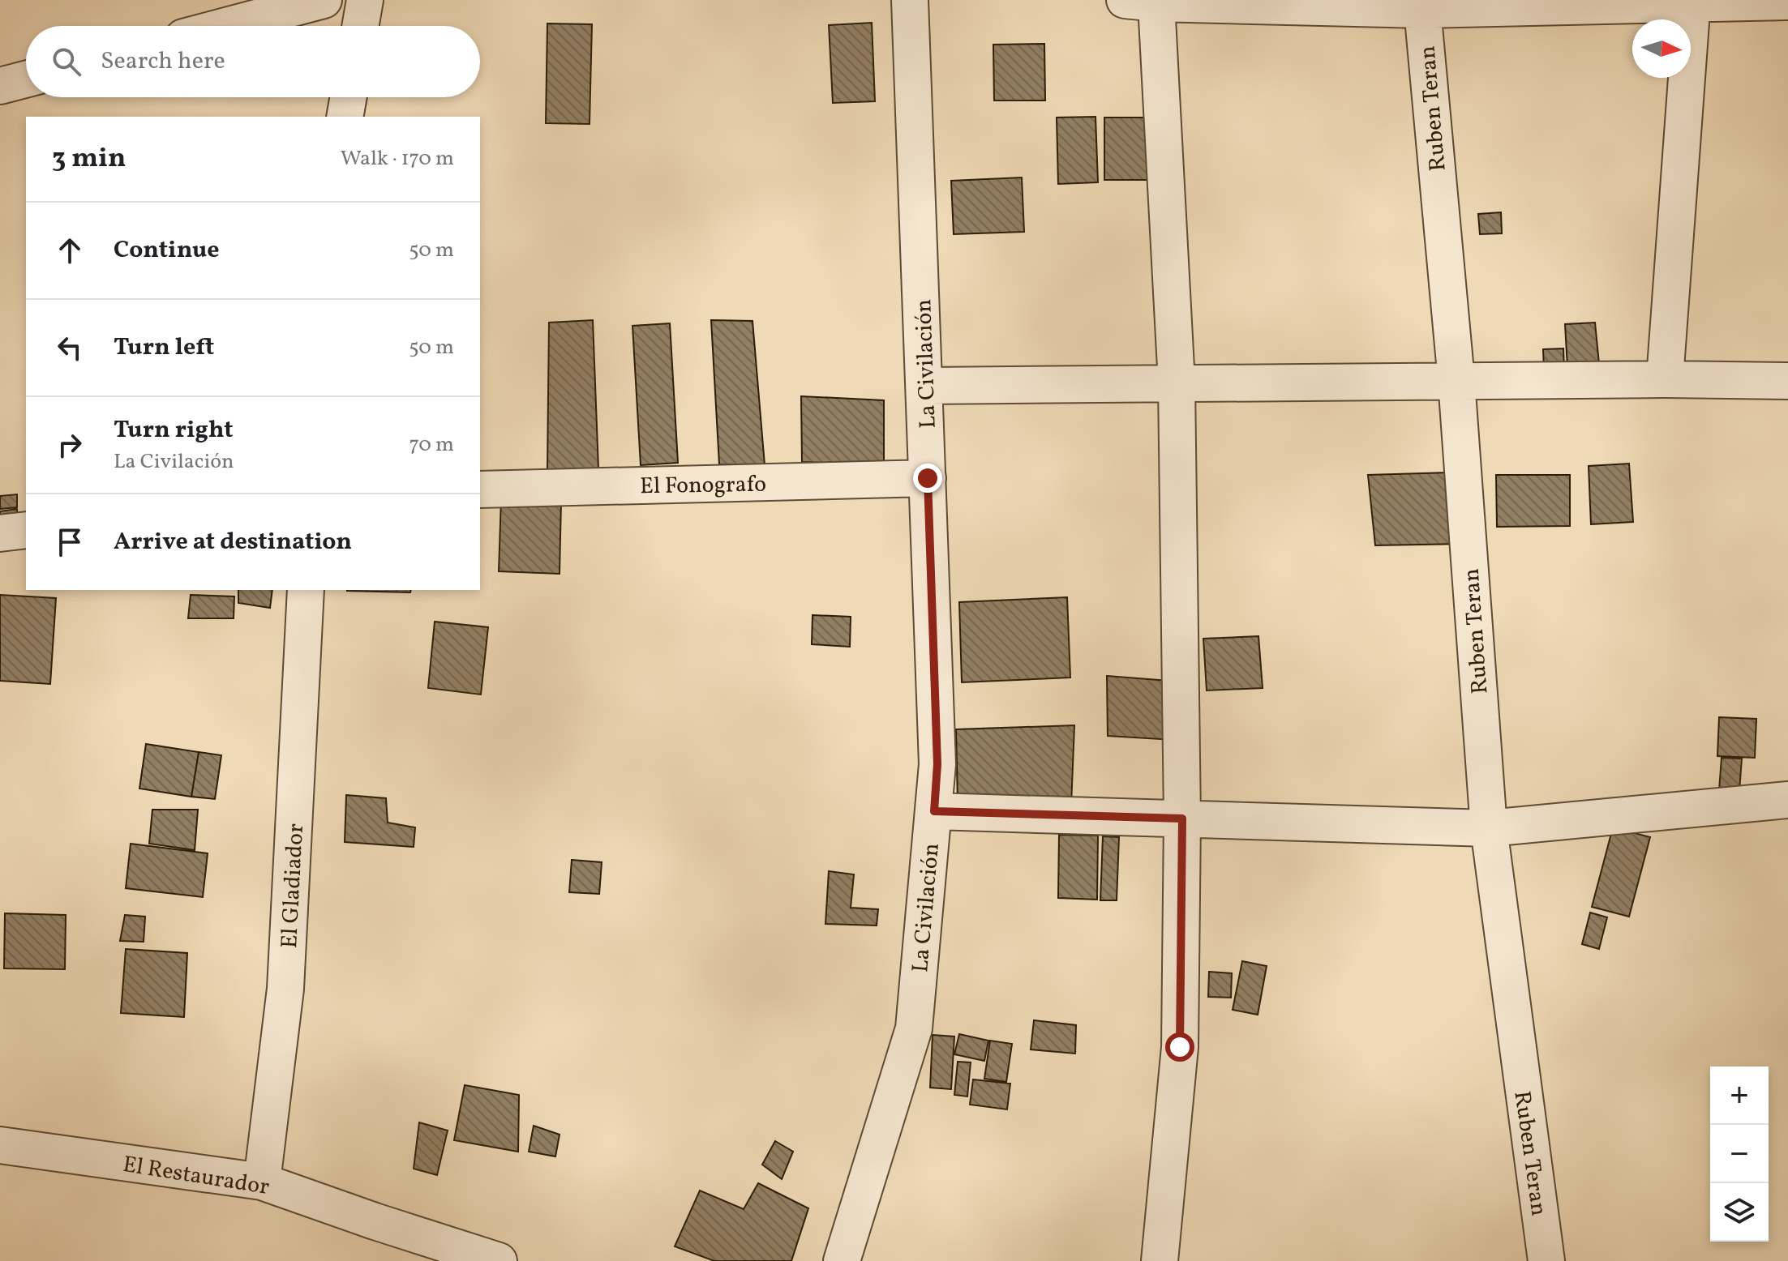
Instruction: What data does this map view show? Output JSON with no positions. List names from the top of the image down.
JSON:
{
  "streets": {
    "street": [
      "Ruben Teran",
      "La Civilación",
      "El Fonografo",
      "El Gladiador",
      "El Restaurador"
    ]
  },
  "crossings": [
    ["La Civilación", "El Fonografo"],
    ["El Gladiador", "El Restaurador"]
  ],
  "north": "right",
  "page": {
    "search": "Search here",
    "heading": ["3 min", "Walk · 170 m"],
    "list": [
      ["Continue", "50 m"],
      ["Turn left", "50 m"],
      ["Turn right", "La Civilación", "70 m"],
      "Arrive at destination"
    ],
    "map_buttons": ["+", "−"]
  }
}
